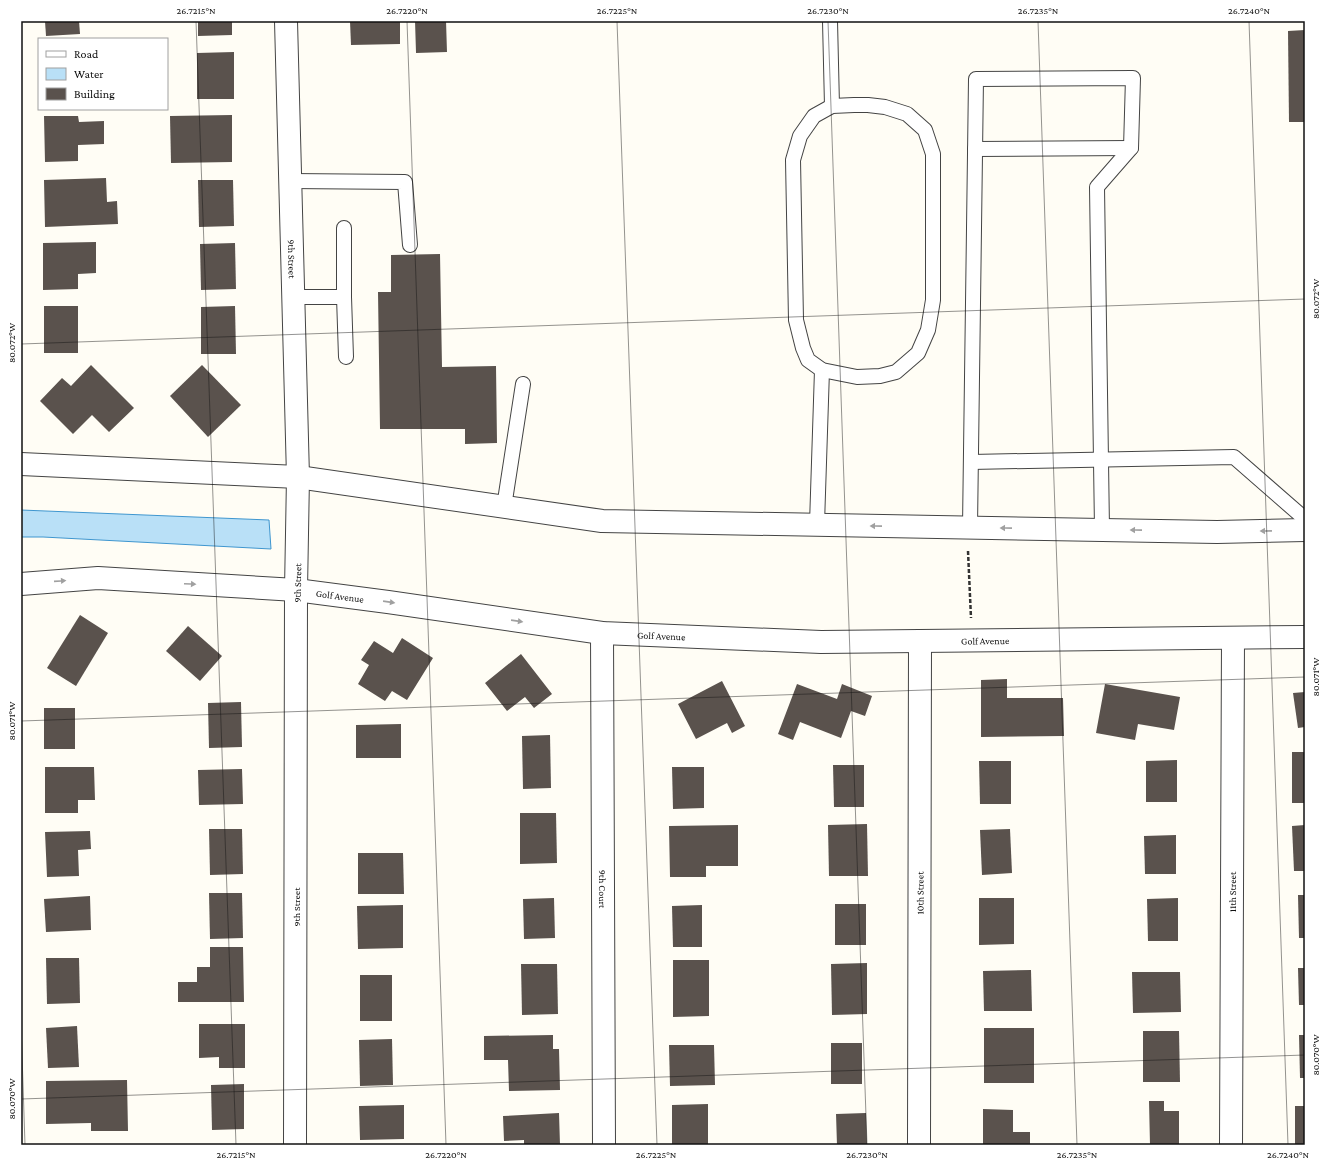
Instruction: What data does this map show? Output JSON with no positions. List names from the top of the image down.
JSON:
{
  "streets": {
    "street": [
      "9th Street",
      "Golf Avenue",
      "9th Court",
      "11th Street",
      "10th Street"
    ]
  },
  "crossings": [
    ["9th Street", "Golf Avenue"],
    ["Golf Avenue", "9th Court"],
    ["Golf Avenue", "11th Street"],
    ["Golf Avenue", "10th Street"]
  ],
  "legend": ["Road", "Water", "Building"],
  "coordinates": [
    "26.7215°N",
    "26.7220°N",
    "26.7225°N",
    "26.7230°N",
    "26.7235°N",
    "26.7240°N",
    "80.072°W",
    "80.071°W",
    "80.070°W"
  ]
}
